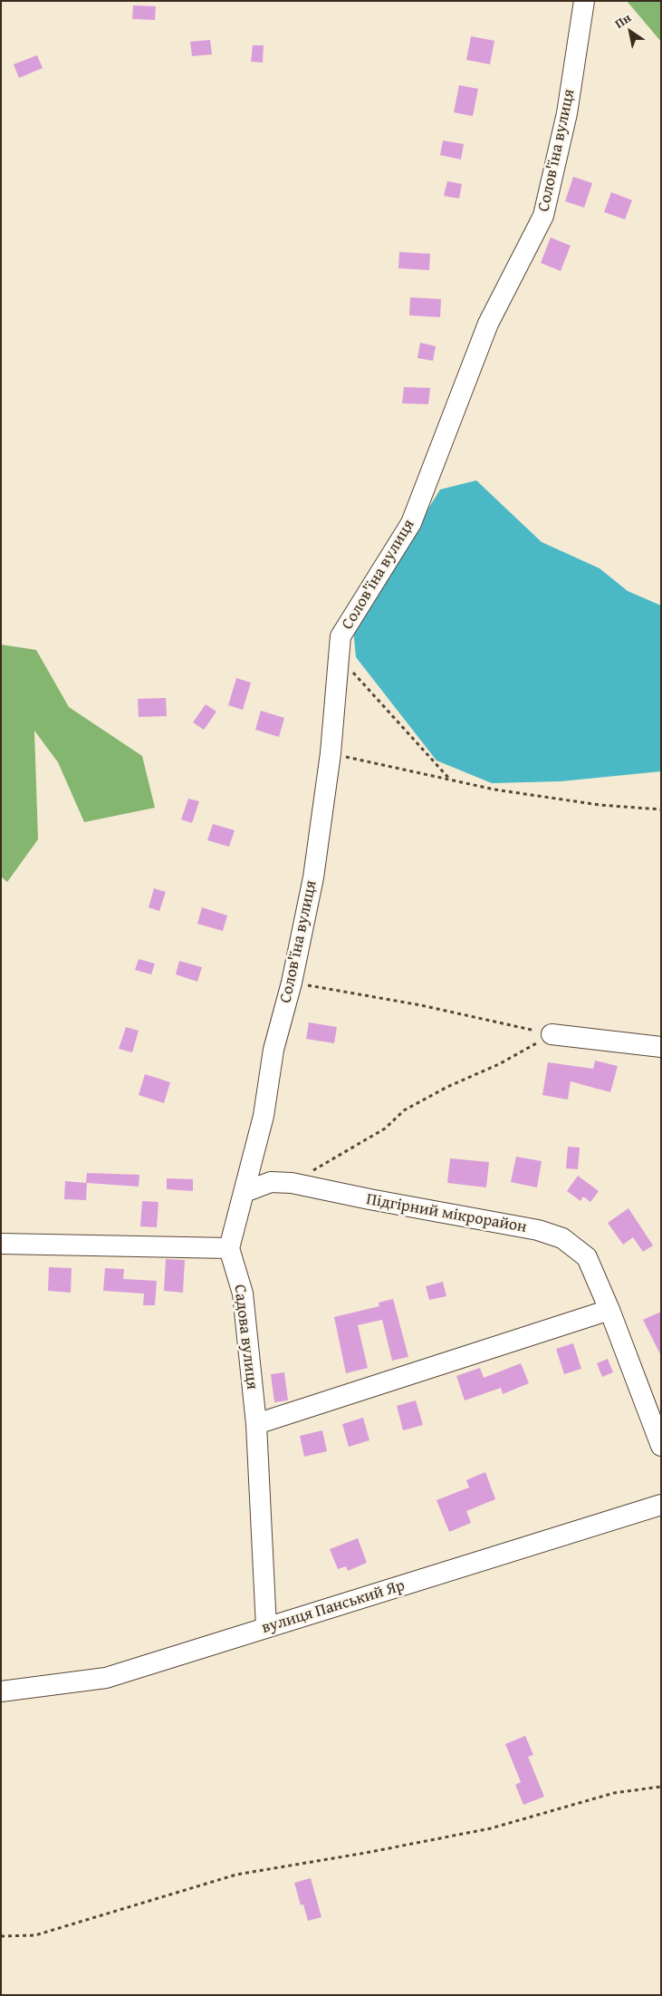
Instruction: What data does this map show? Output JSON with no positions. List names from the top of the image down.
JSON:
{
  "streets": {
    "street": [
      "Солов'їна вулиця",
      "Підгірний мікрорайон",
      "Садова вулиця",
      "вулиця Панський Яр"
    ]
  },
  "crossings": [
    ["Солов'їна вулиця", "Підгірний мікрорайон"],
    ["Солов'їна вулиця", "Садова вулиця"],
    ["Садова вулиця", "вулиця Панський Яр"]
  ],
  "north": "top left"
}
